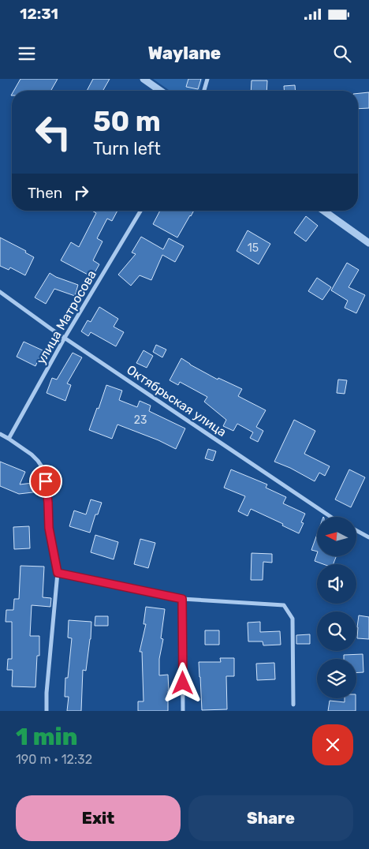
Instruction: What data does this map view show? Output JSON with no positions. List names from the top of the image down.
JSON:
{
  "streets": {
    "street": ["улица Матросова", "Октябрьская улица"]
  },
  "crossings": [
    ["улица Матросова", "Октябрьская улица"]
  ],
  "house_numbers": ["15", "23"],
  "north": "left",
  "page": {
    "status": "12:31",
    "header": "Waylane",
    "turn": ["50 m", "Turn left"],
    "then": "Then",
    "heading": ["1 min", "190 m · 12:32"],
    "buttons": ["Exit", "Share"]
  }
}
